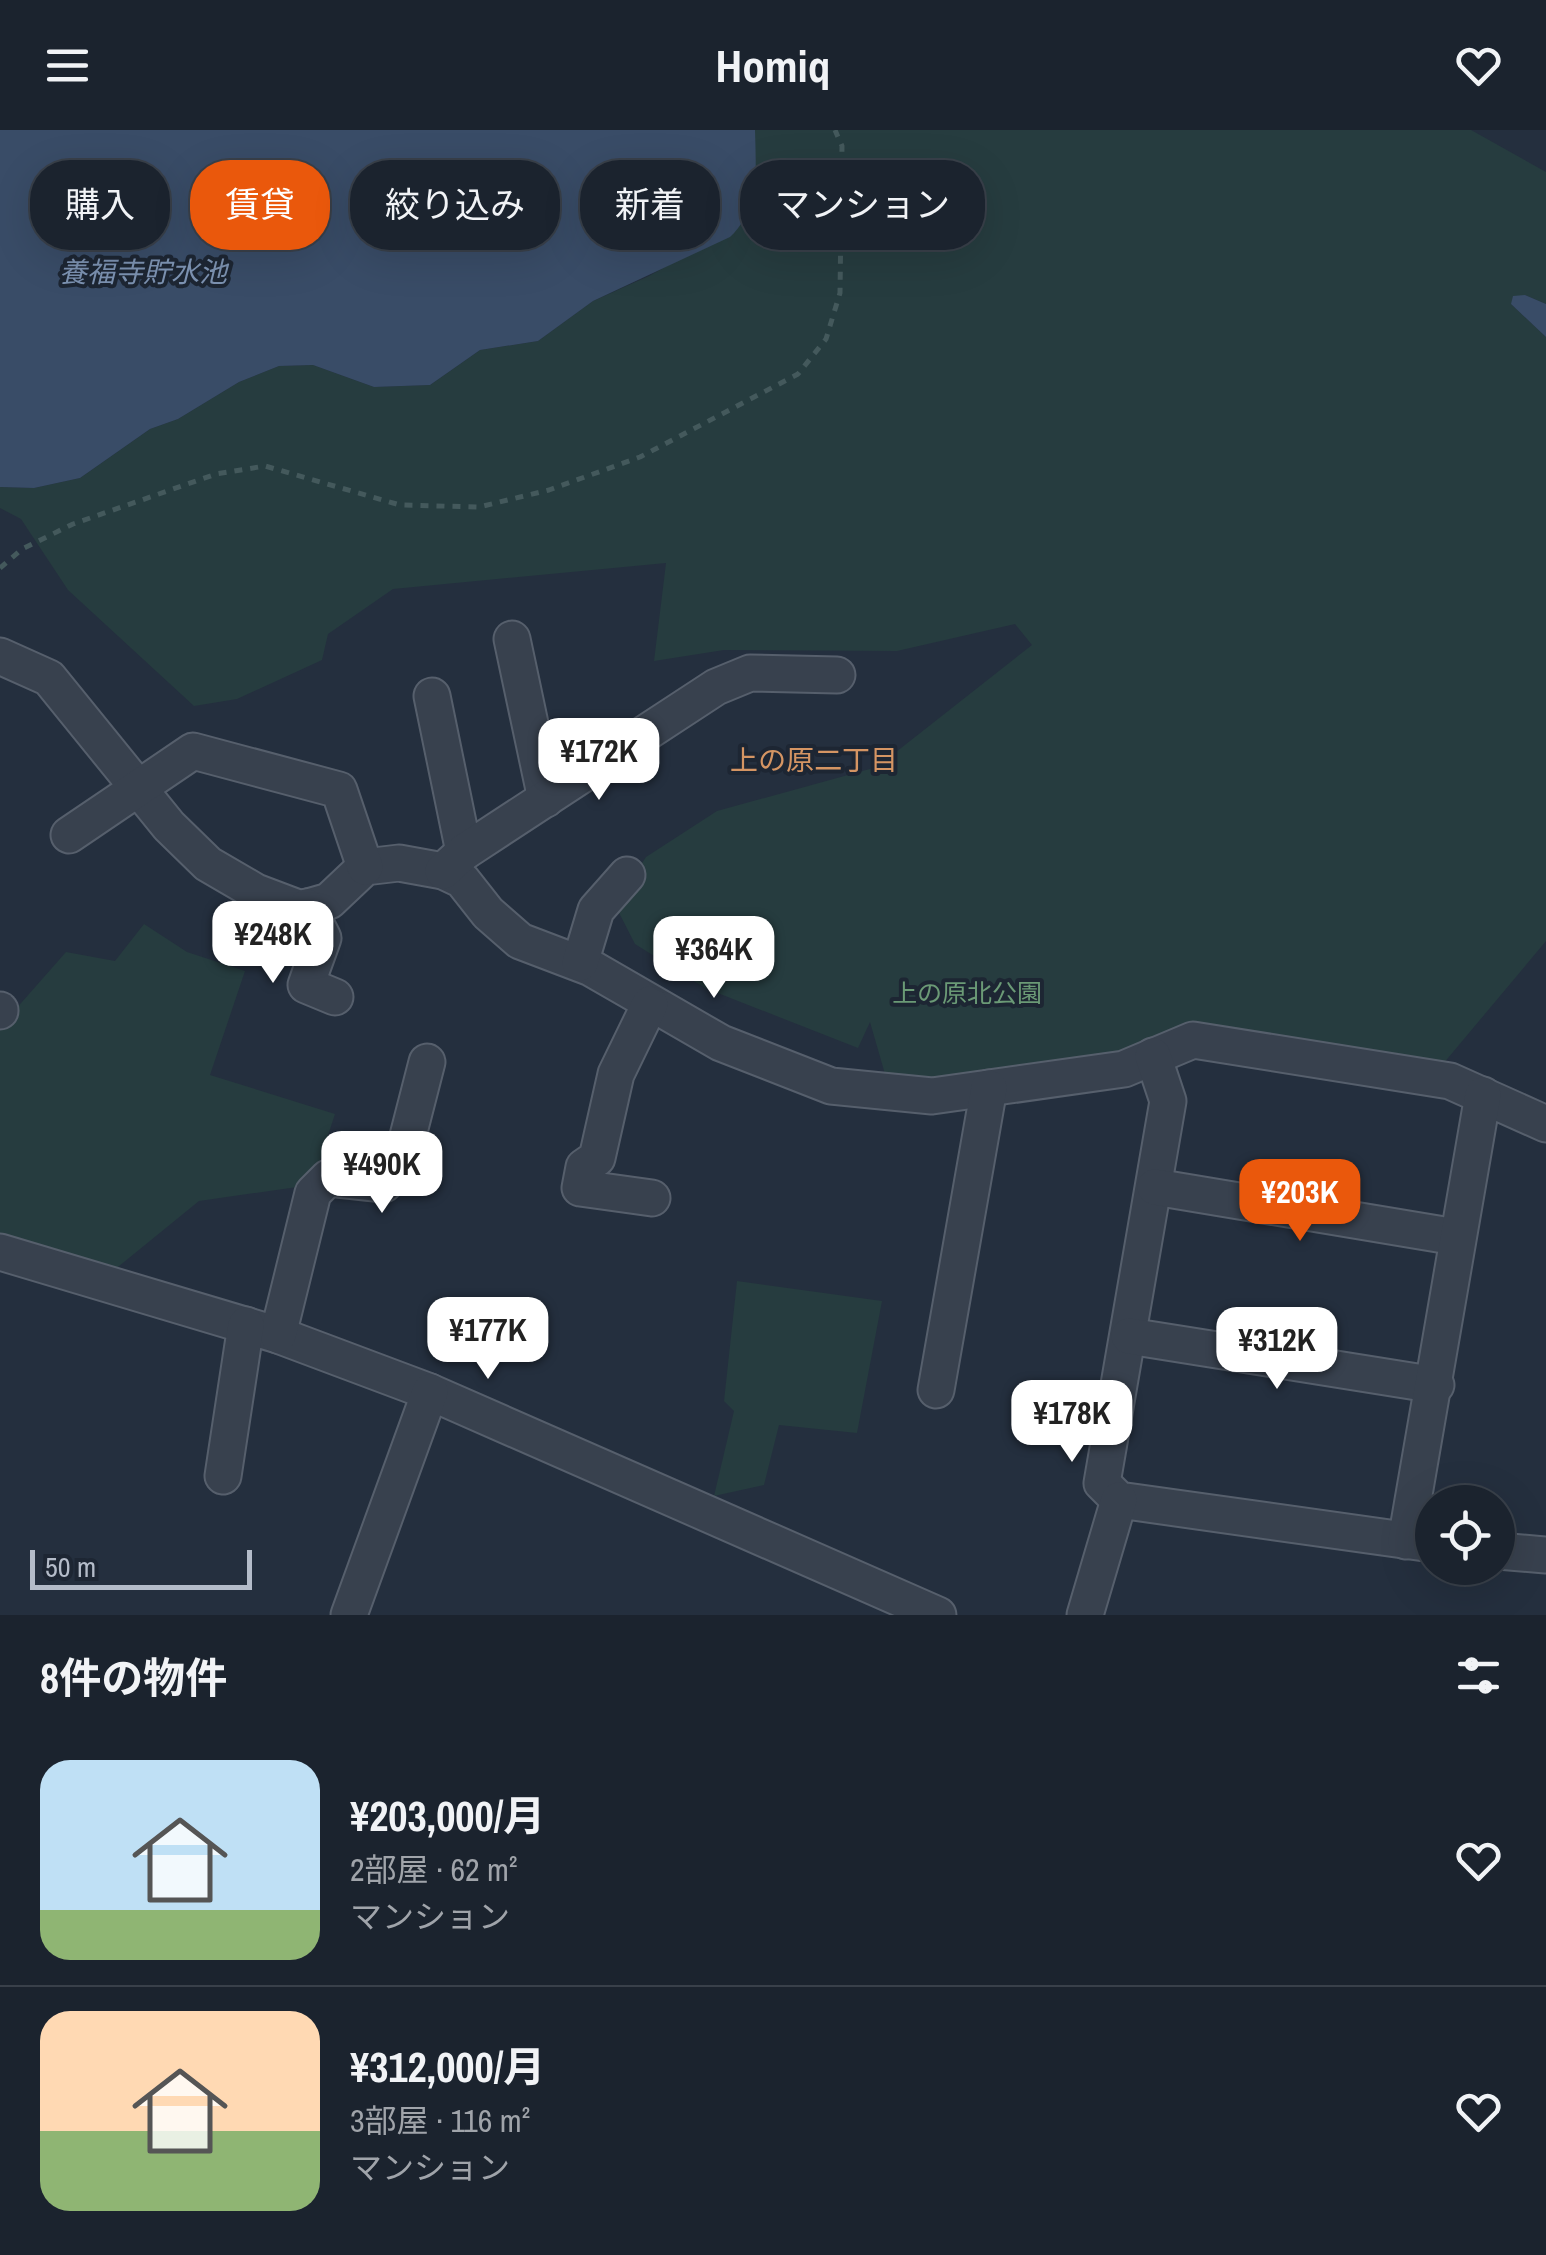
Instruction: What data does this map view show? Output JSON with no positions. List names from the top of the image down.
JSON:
{
  "districts": ["上の原二丁目"],
  "water": ["養福寺貯水池"],
  "parks": ["上の原北公園"],
  "scale_bar": "50 m",
  "page": {
    "header": "Homiq",
    "chip": [
      "購入",
      "賃貸",
      "絞り込み",
      "新着",
      "マンション"
    ],
    "price": [
      "¥172K",
      "¥248K",
      "¥364K",
      "¥490K",
      "¥203K",
      "¥177K",
      "¥312K",
      "¥178K"
    ],
    "scale": "50 m",
    "heading": "8件の物件",
    "list": [
      {
        "name": "¥203,000/月",
        "note": "2部屋 · 62 m² · マンション"
      },
      {
        "name": "¥312,000/月",
        "note": "3部屋 · 116 m² · マンション"
      }
    ]
  }
}
